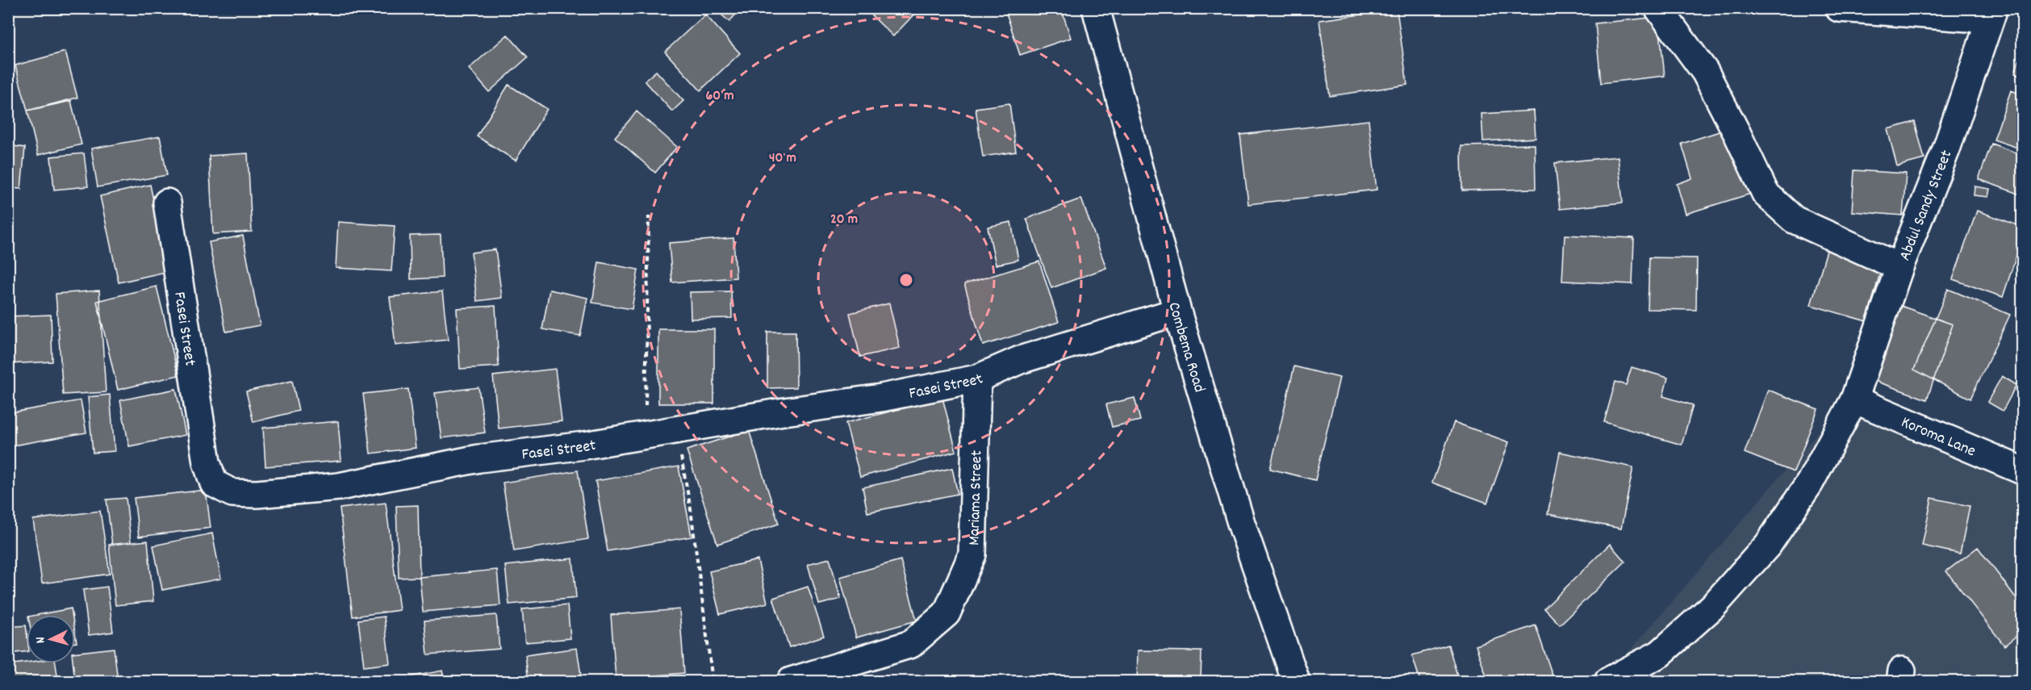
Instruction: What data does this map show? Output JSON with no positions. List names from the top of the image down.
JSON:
{
  "streets": {
    "street": [
      "Abdul Sandy Street",
      "Fasei Street",
      "Combema Road",
      "Koroma Lane",
      "Mariama Street"
    ]
  },
  "crossings": [
    ["Abdul Sandy Street", "Koroma Lane"],
    ["Fasei Street", "Combema Road"],
    ["Fasei Street", "Mariama Street"]
  ],
  "north": "left",
  "rings": ["60 m", "40 m", "20 m"]
}
